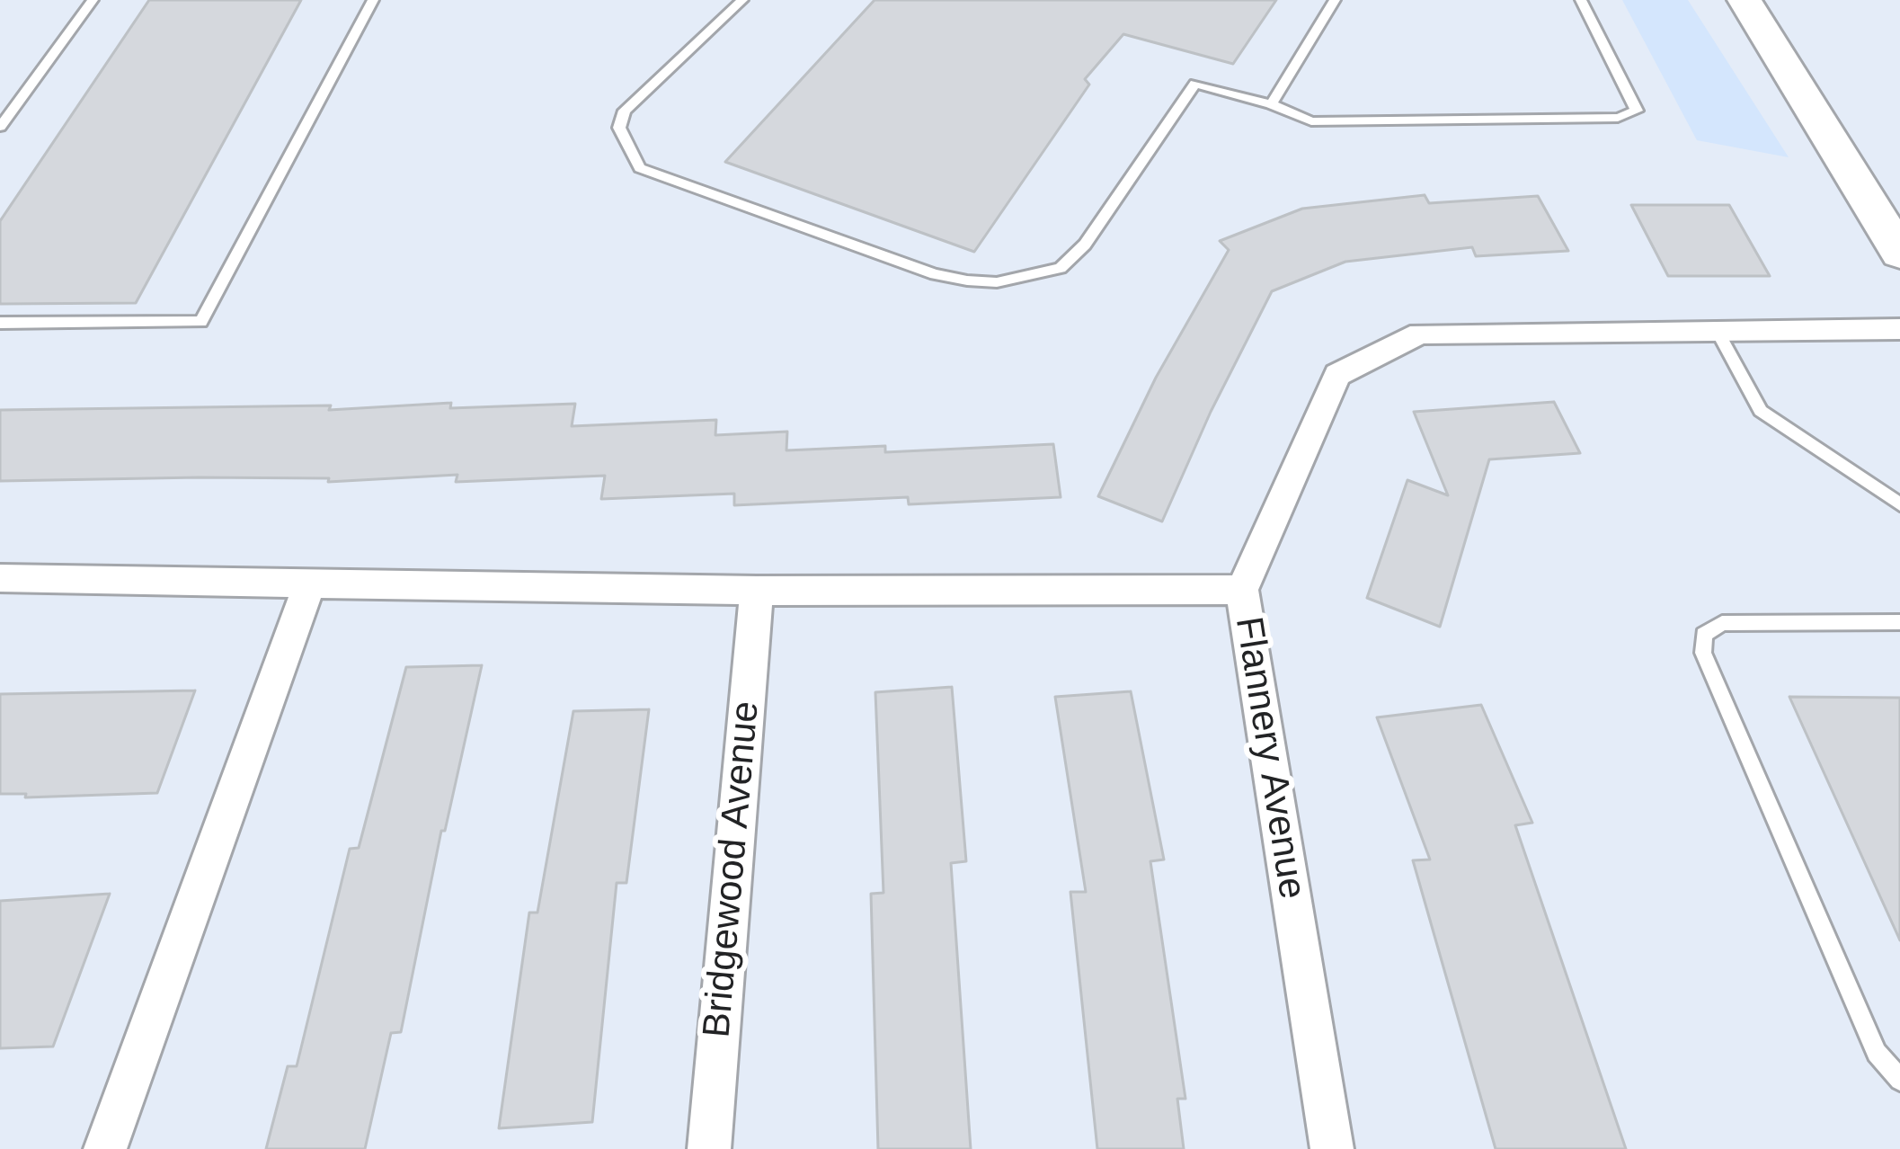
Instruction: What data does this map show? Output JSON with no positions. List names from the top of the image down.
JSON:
{
  "streets": {
    "street": ["Flannery Avenue", "Bridgewood Avenue"]
  }
}
